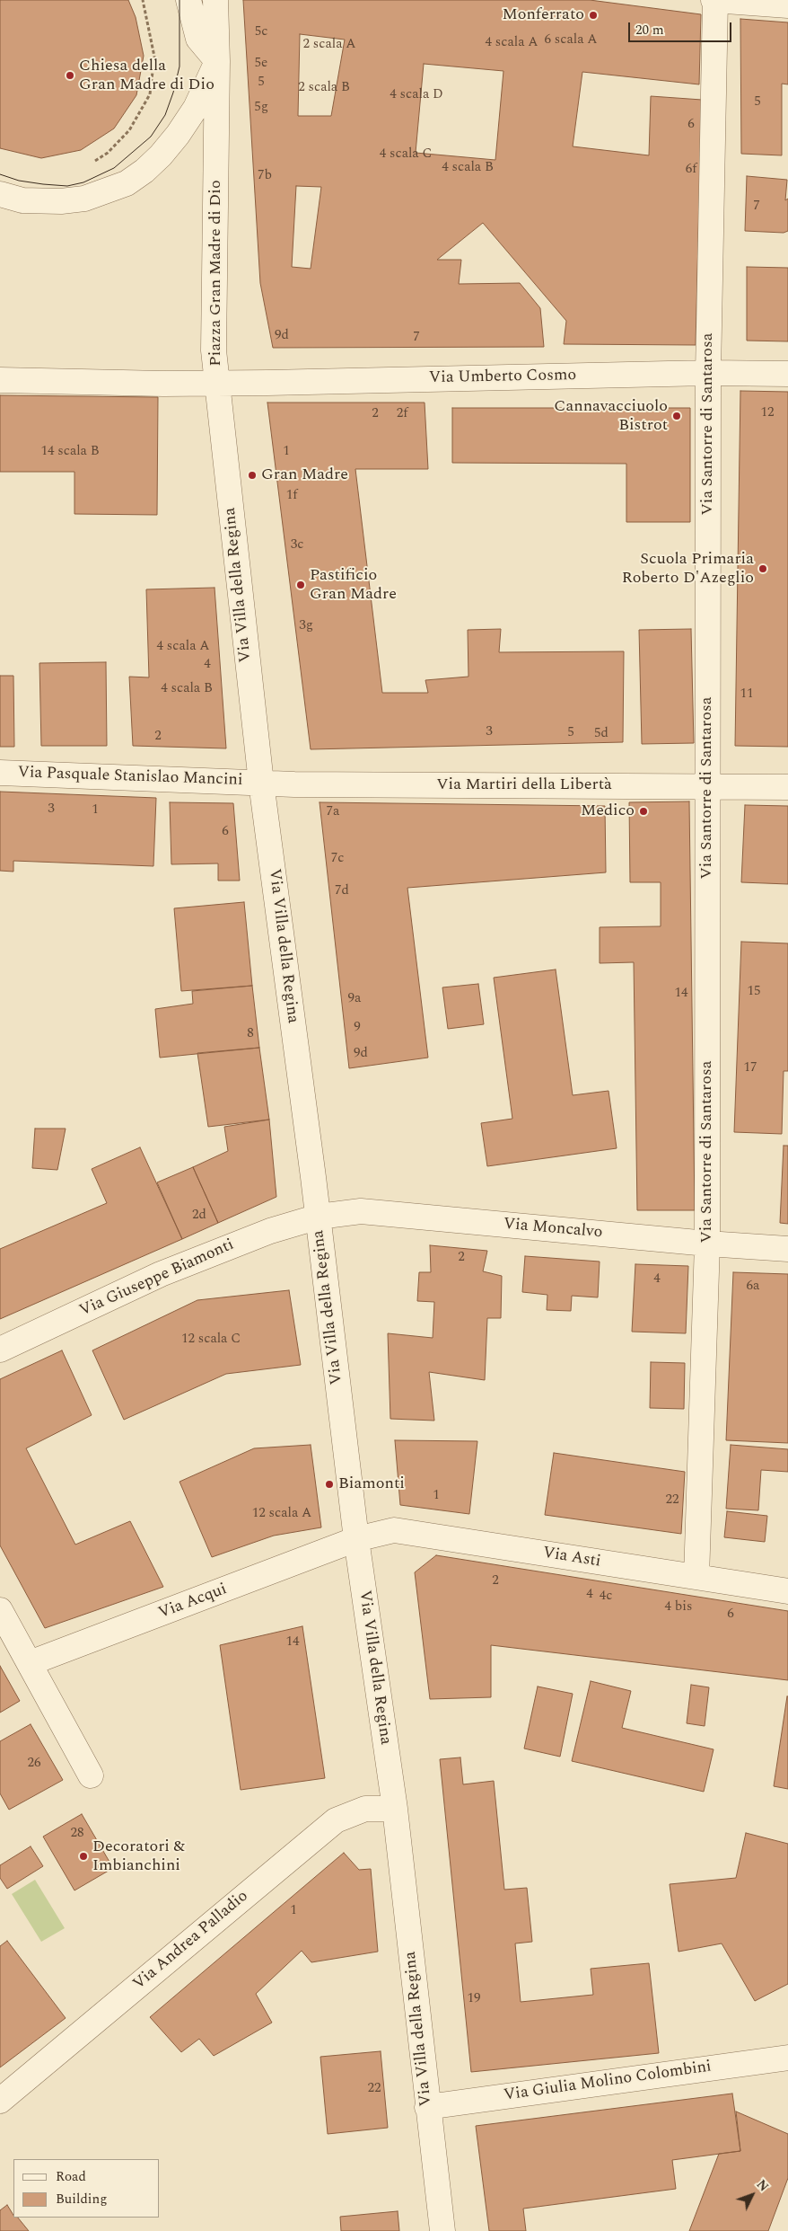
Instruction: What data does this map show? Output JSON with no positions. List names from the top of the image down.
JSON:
{
  "streets": {
    "street": [
      "Piazza Gran Madre di Dio",
      "Via Umberto Cosmo",
      "Via Santorre di Santarosa",
      "Via Villa della Regina",
      "Via Pasquale Stanislao Mancini",
      "Via Martiri della Libertà",
      "Via Moncalvo",
      "Via Giuseppe Biamonti",
      "Via Asti",
      "Via Acqui",
      "Via Andrea Palladio",
      "Via Giulia Molino Colombini"
    ]
  },
  "crossings": [
    ["Piazza Gran Madre di Dio", "Via Umberto Cosmo"],
    ["Piazza Gran Madre di Dio", "Via Villa della Regina"],
    ["Via Umberto Cosmo", "Via Santorre di Santarosa"],
    ["Via Umberto Cosmo", "Via Villa della Regina"],
    ["Via Santorre di Santarosa", "Via Martiri della Libertà"],
    ["Via Santorre di Santarosa", "Via Moncalvo"],
    ["Via Santorre di Santarosa", "Via Asti"],
    ["Via Villa della Regina", "Via Pasquale Stanislao Mancini"],
    ["Via Villa della Regina", "Via Martiri della Libertà"],
    ["Via Villa della Regina", "Via Moncalvo"],
    ["Via Villa della Regina", "Via Giuseppe Biamonti"],
    ["Via Villa della Regina", "Via Asti"],
    ["Via Villa della Regina", "Via Acqui"],
    ["Via Villa della Regina", "Via Andrea Palladio"],
    ["Via Villa della Regina", "Via Giulia Molino Colombini"],
    ["Via Pasquale Stanislao Mancini", "Via Martiri della Libertà"],
    ["Via Moncalvo", "Via Giuseppe Biamonti"],
    ["Via Asti", "Via Acqui"]
  ],
  "places": [
    "Monferrato",
    "Chiesa della Gran Madre di Dio",
    "Cannavacciuolo Bistrot",
    "Gran Madre",
    "Scuola Primaria Roberto D'Azeglio",
    "Pastificio Gran Madre",
    "Medico",
    "Biamonti",
    "Decoratori & Imbianchini"
  ],
  "house_numbers": [
    "5c",
    "6 scala A",
    "4 scala A",
    "2 scala A",
    "5e",
    "5",
    "2 scala B",
    "4 scala D",
    "5",
    "5g",
    "6",
    "4 scala C",
    "4 scala B",
    "6f",
    "7b",
    "7",
    "9d",
    "7",
    "12",
    "2",
    "2f",
    "14 scala B",
    "1",
    "1f",
    "3c",
    "3g",
    "4 scala A",
    "4",
    "4 scala B",
    "11",
    "3",
    "5",
    "5d",
    "2",
    "3",
    "1",
    "7a",
    "6",
    "7c",
    "7d",
    "15",
    "14",
    "9a",
    "9",
    "8",
    "9d",
    "17",
    "2d",
    "2",
    "4",
    "6a",
    "12 scala C",
    "1",
    "22",
    "12 scala A",
    "2",
    "4",
    "4c",
    "4 bis",
    "6",
    "14",
    "26",
    "28",
    "1",
    "19",
    "22"
  ],
  "legend": ["Road", "Building"],
  "scale_bar": "20 m",
  "north": "top right"
}
